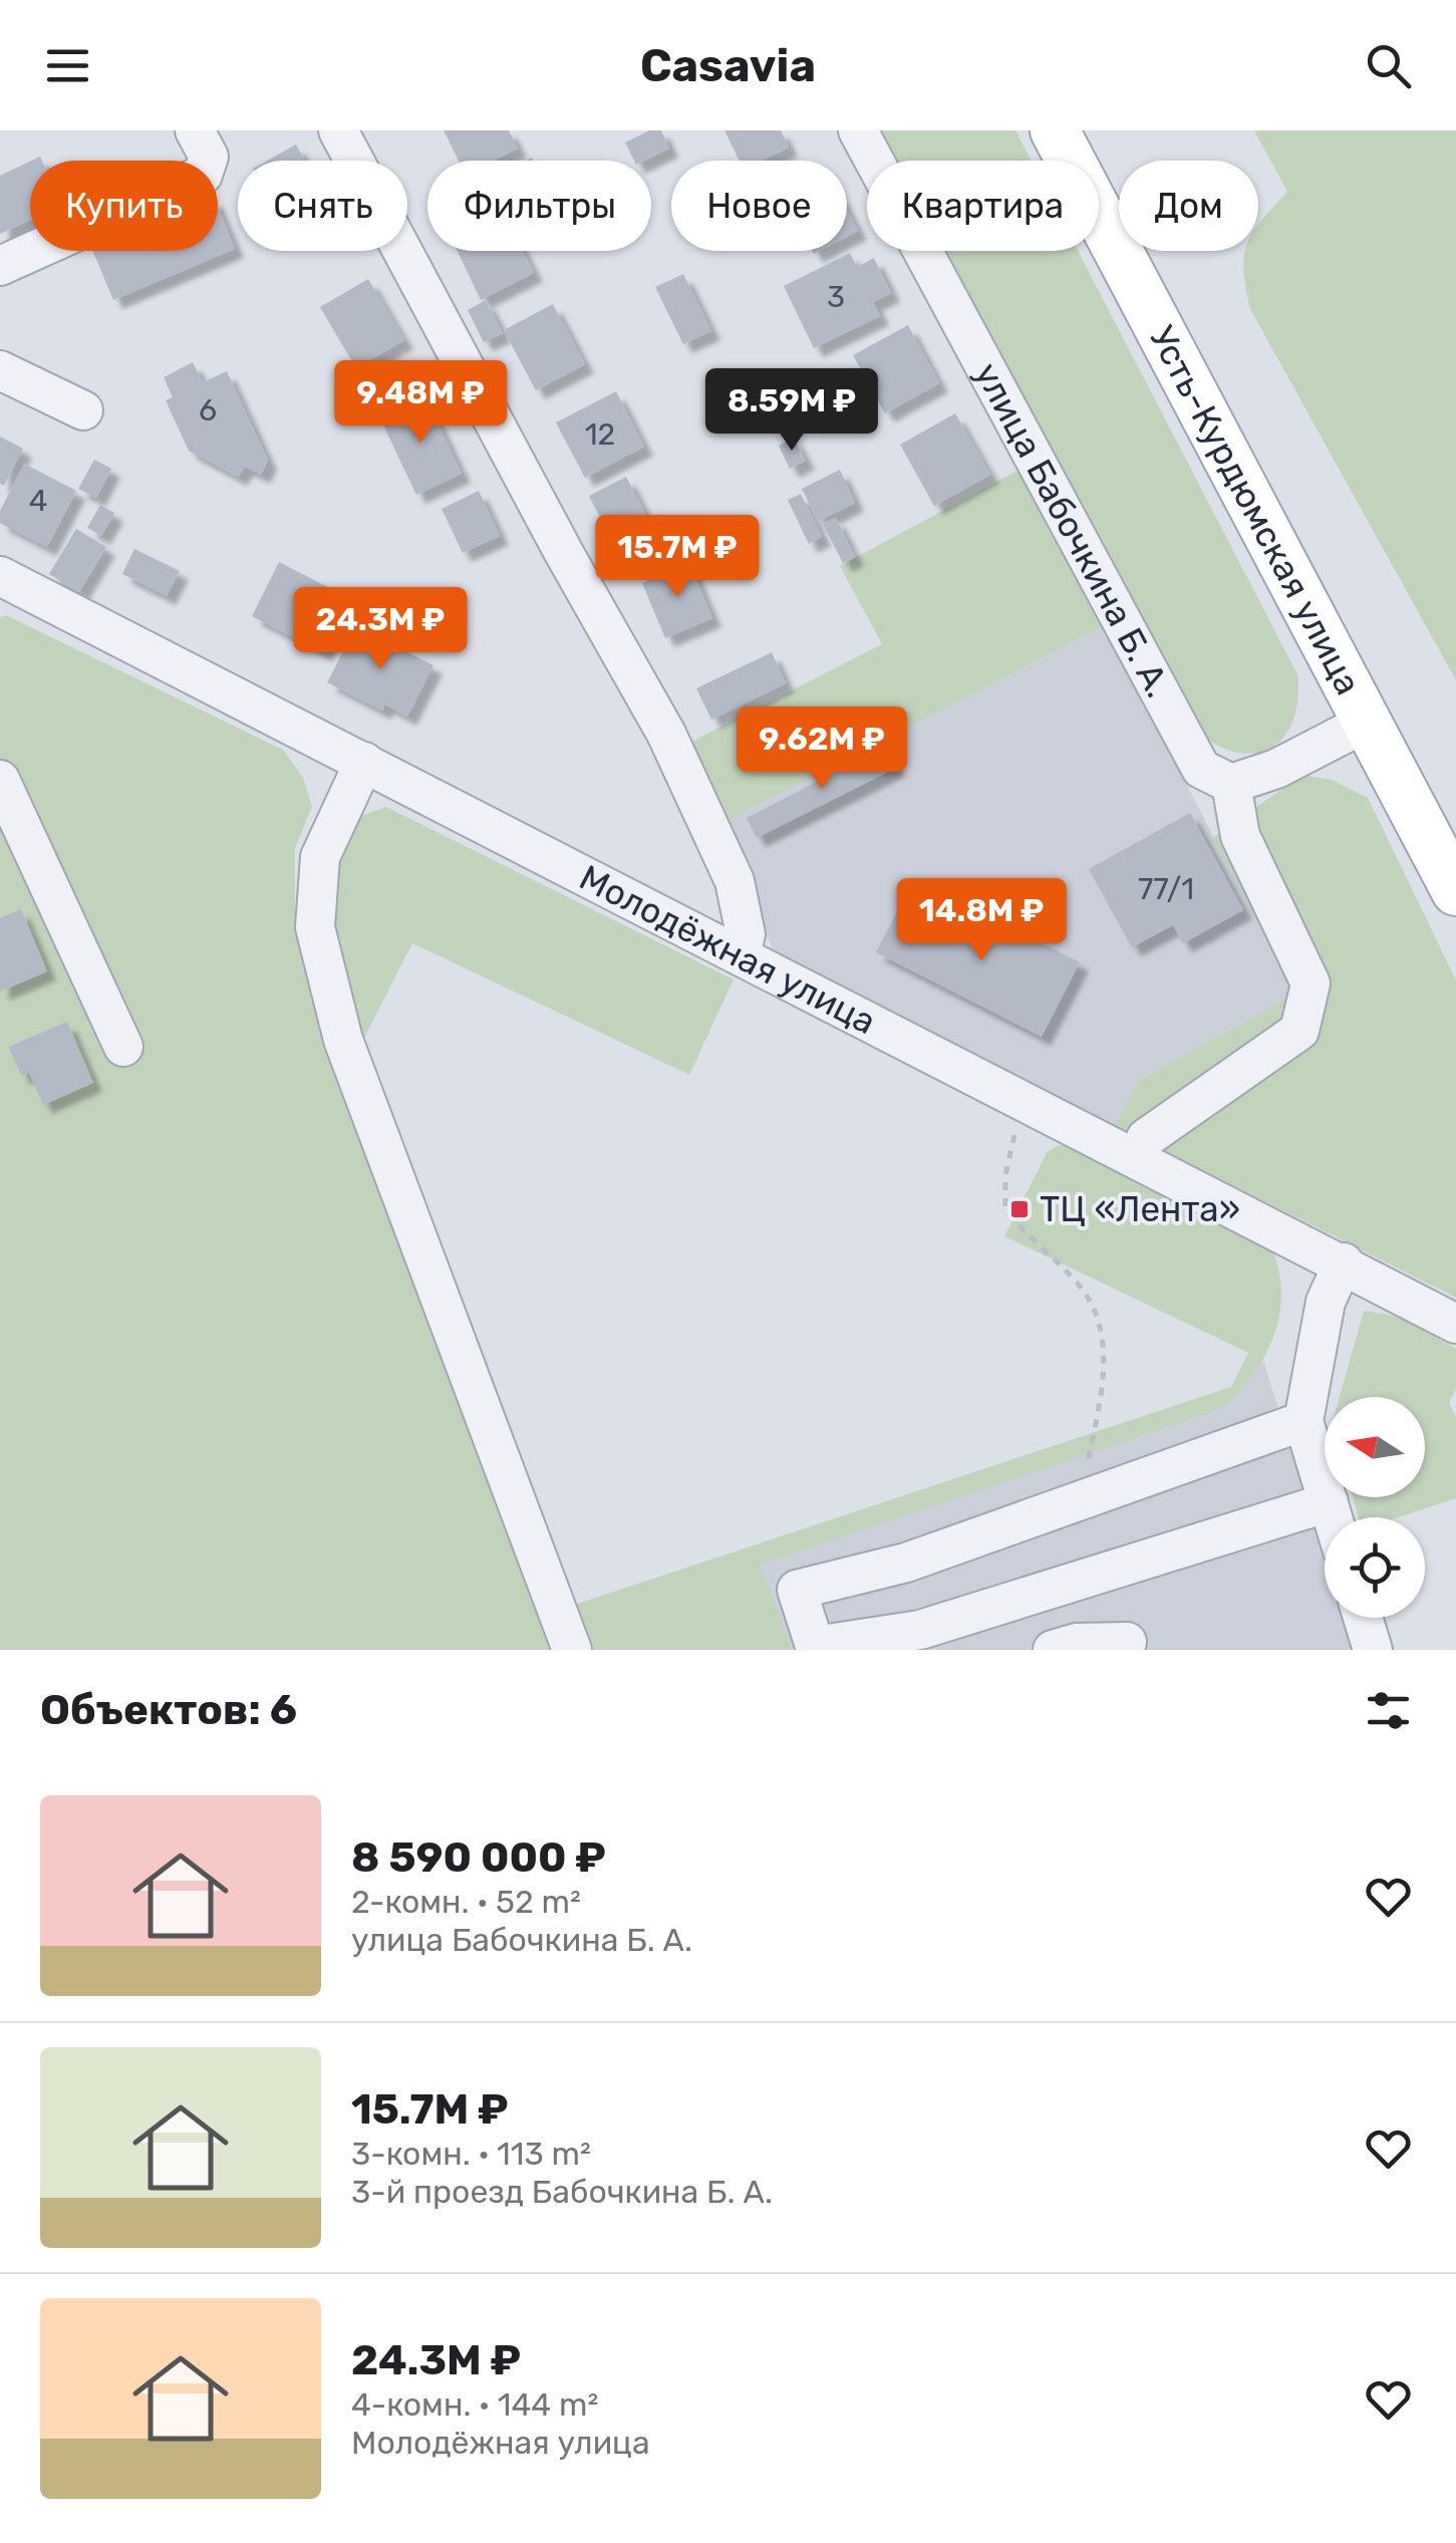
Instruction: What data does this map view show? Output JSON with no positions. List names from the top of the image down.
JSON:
{
  "streets": {
    "main road": ["Усть-Курдюмская улица"],
    "street": ["улица Бабочкина Б. А.", "Молодёжная улица"]
  },
  "places": {
    "transit": ["ТЦ «Лента»"]
  },
  "house_numbers": [
    "3",
    "6",
    "12",
    "4",
    "77/1"
  ],
  "north": "left",
  "page": {
    "header": "Casavia",
    "chip": [
      "Купить",
      "Снять",
      "Фильтры",
      "Новое",
      "Квартира",
      "Дом"
    ],
    "price": [
      "9.48M ₽",
      "8.59M ₽",
      "15.7M ₽",
      "24.3M ₽",
      "9.62M ₽",
      "14.8M ₽"
    ],
    "heading": "Объектов: 6",
    "list": [
      {
        "name": "8 590 000 ₽",
        "note": "2-комн. · 52 m² · улица Бабочкина Б. А."
      },
      {
        "name": "15.7M ₽",
        "note": "3-комн. · 113 m² · 3-й проезд Бабочкина Б. А."
      },
      {
        "name": "24.3M ₽",
        "note": "4-комн. · 144 m² · Молодёжная улица"
      }
    ]
  }
}
